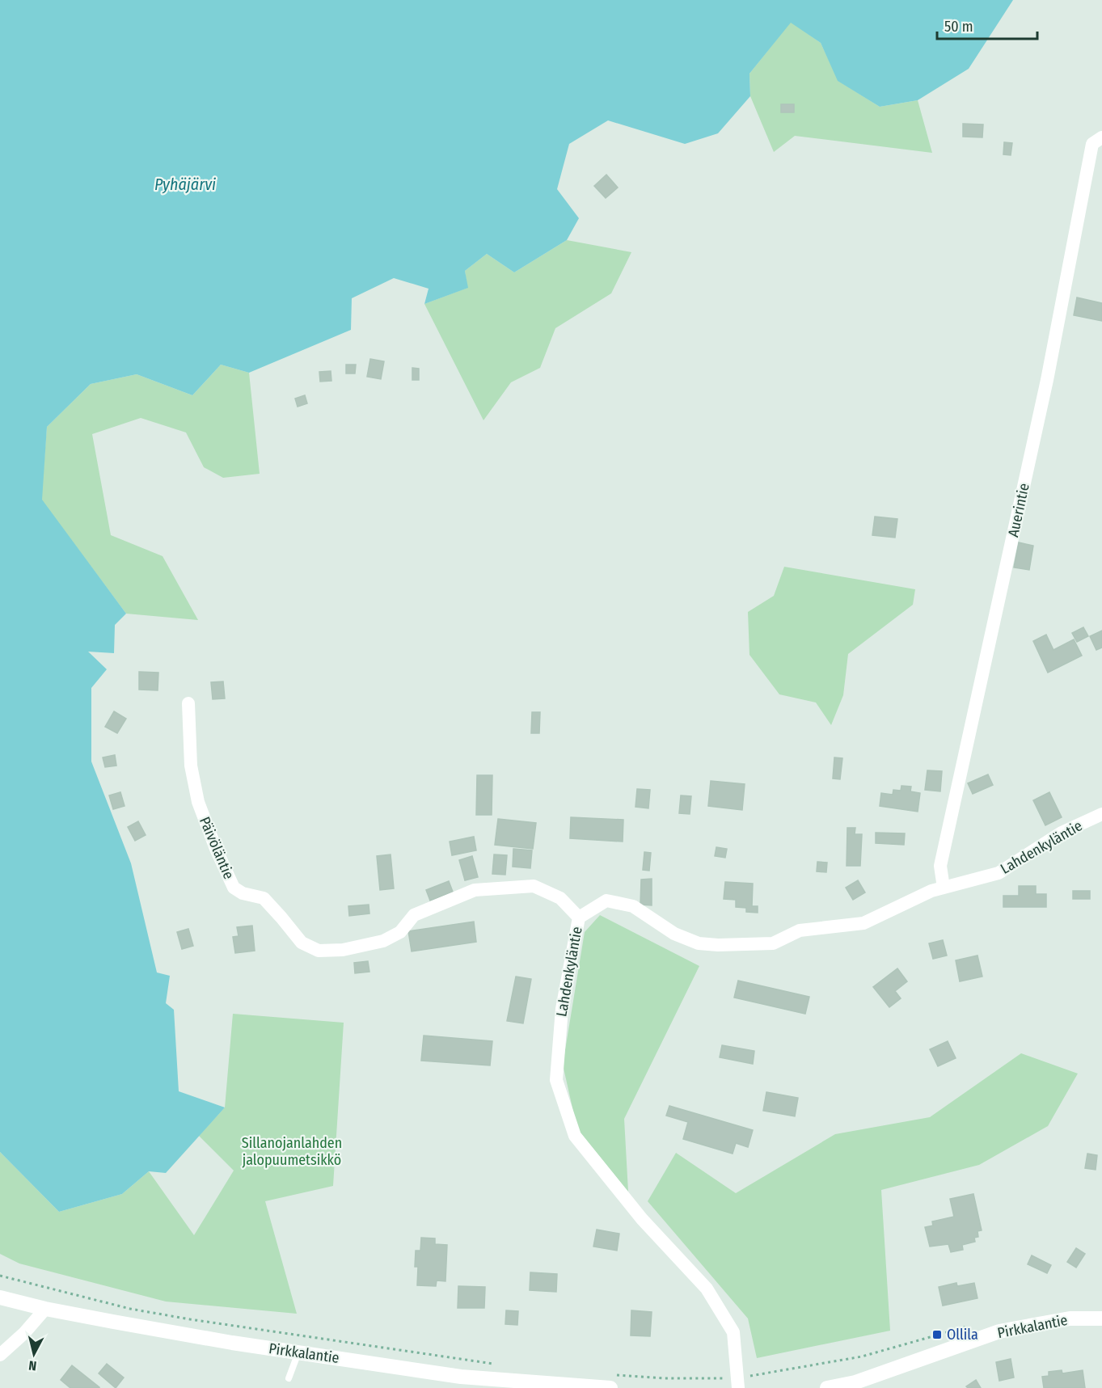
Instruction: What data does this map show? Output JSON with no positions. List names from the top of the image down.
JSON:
{
  "streets": {
    "street": [
      "Auerintie",
      "Lahdenkyläntie",
      "Päivöläntie",
      "Pirkkalantie"
    ]
  },
  "crossings": [
    ["Auerintie", "Lahdenkyläntie"],
    ["Lahdenkyläntie", "Päivöläntie"]
  ],
  "water": ["Pyhäjärvi"],
  "parks": ["Sillanojanlahden jalopuumetsikkö"],
  "places": {
    "transit": ["Ollila"]
  },
  "scale_bar": "50 m",
  "north": "bottom"
}
